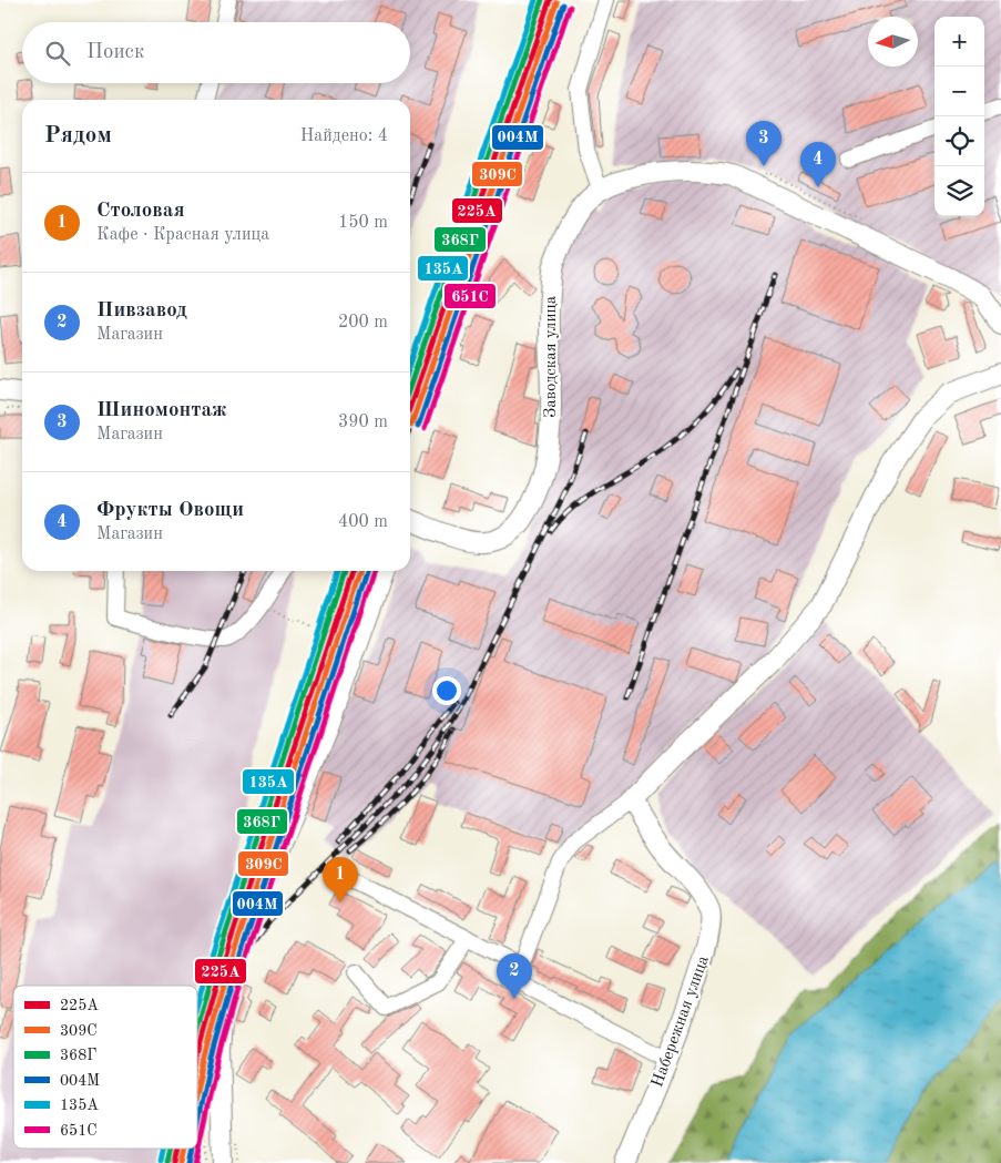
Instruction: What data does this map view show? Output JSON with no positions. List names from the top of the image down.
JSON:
{
  "streets": {
    "main road": ["Заводская улица", "Набережная улица"]
  },
  "lines": [
    "transit line 225А",
    "transit line 368Г",
    "transit line 135А",
    "transit line 309С",
    "transit line 004М",
    "transit line 651С"
  ],
  "legend": [
    "225А",
    "309С",
    "368Г",
    "004М",
    "135А",
    "651С"
  ],
  "north": "left",
  "page": {
    "map_buttons": ["+", "−"],
    "search": "Поиск",
    "heading": ["Рядом", "Найдено: 4"],
    "pins": [
      "3",
      "4",
      "1",
      "2"
    ],
    "list": [
      {
        "mark": "1",
        "name": "Столовая",
        "note": "Кафе · Красная улица",
        "value": "150 m"
      },
      {
        "mark": "2",
        "name": "Пивзавод",
        "note": "Магазин",
        "value": "200 m"
      },
      {
        "mark": "3",
        "name": "Шиномонтаж",
        "note": "Магазин",
        "value": "390 m"
      },
      {
        "mark": "4",
        "name": "Фрукты Овощи",
        "note": "Магазин",
        "value": "400 m"
      }
    ]
  }
}
